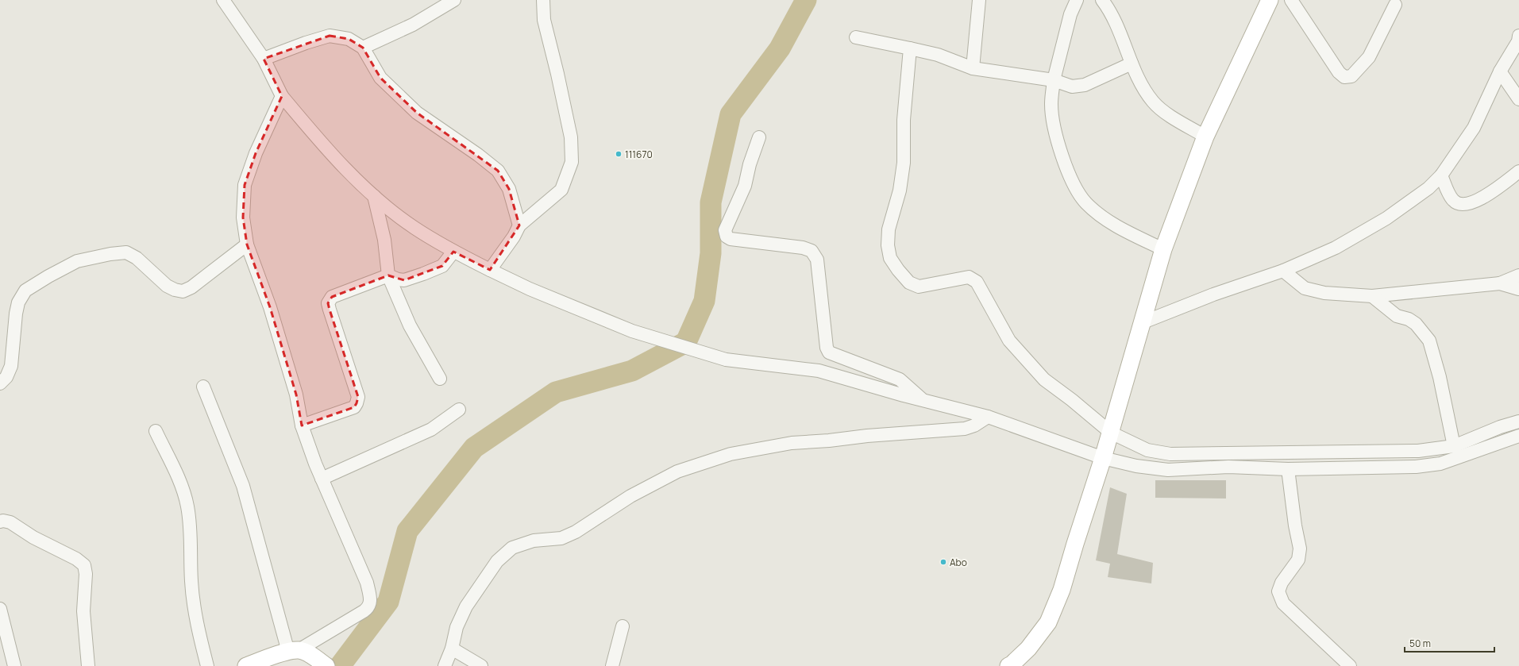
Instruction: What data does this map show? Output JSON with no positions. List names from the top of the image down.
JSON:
{
  "places": ["111670", "Abo"],
  "scale_bar": "50 m"
}
